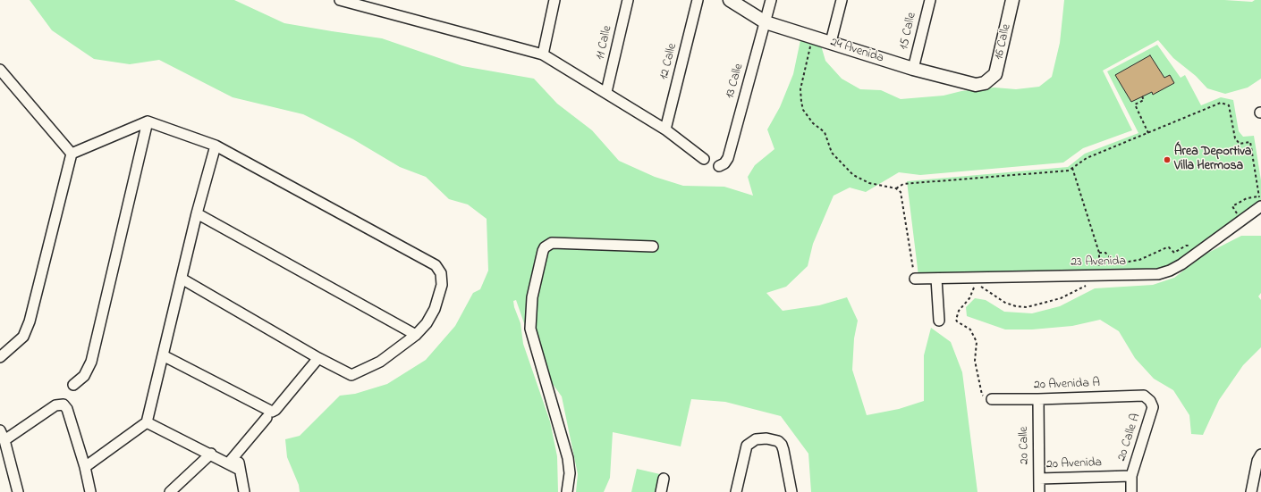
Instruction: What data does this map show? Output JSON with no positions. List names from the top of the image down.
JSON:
{
  "streets": {
    "main road": ["16 Calle", "24 Avenida"],
    "street": [
      "15 Calle",
      "11 Calle",
      "12 Calle",
      "13 Calle",
      "23 Avenida",
      "20 Avenida A",
      "20 Calle A",
      "20 Calle",
      "20 Avenida"
    ]
  },
  "crossings": [
    ["15 Calle", "24 Avenida"],
    ["16 Calle", "24 Avenida"],
    ["24 Avenida", "13 Calle"],
    ["20 Avenida A", "20 Calle A"],
    ["20 Avenida A", "20 Calle"],
    ["20 Calle A", "20 Avenida"],
    ["20 Calle", "20 Avenida"]
  ],
  "places": ["Área Deportiva Villa Hermosa"]
}
